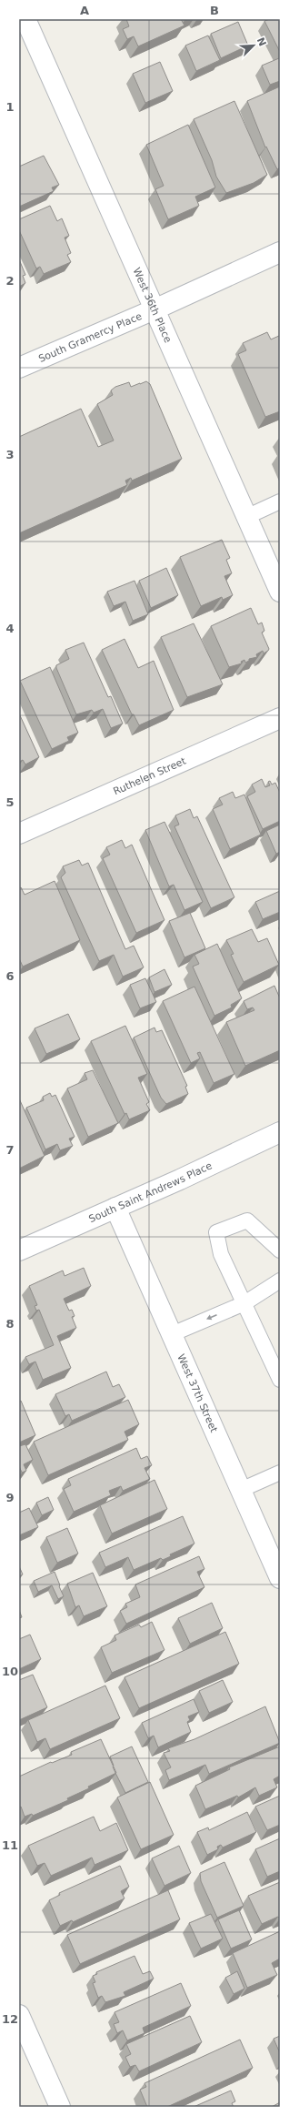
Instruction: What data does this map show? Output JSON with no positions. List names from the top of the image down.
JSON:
{
  "streets": {
    "street": [
      "West 36th Place",
      "South Gramercy Place",
      "Ruthelen Street",
      "South Saint Andrews Place",
      "West 37th Street"
    ]
  },
  "crossings": [
    ["West 36th Place", "South Gramercy Place"],
    ["South Saint Andrews Place", "West 37th Street"]
  ],
  "north": "top right",
  "grid": {
    "columns": ["A", "B"],
    "rows": [
      "1",
      "2",
      "3",
      "4",
      "5",
      "6",
      "7",
      "8",
      "9",
      "10",
      "11",
      "12"
    ]
  }
}
